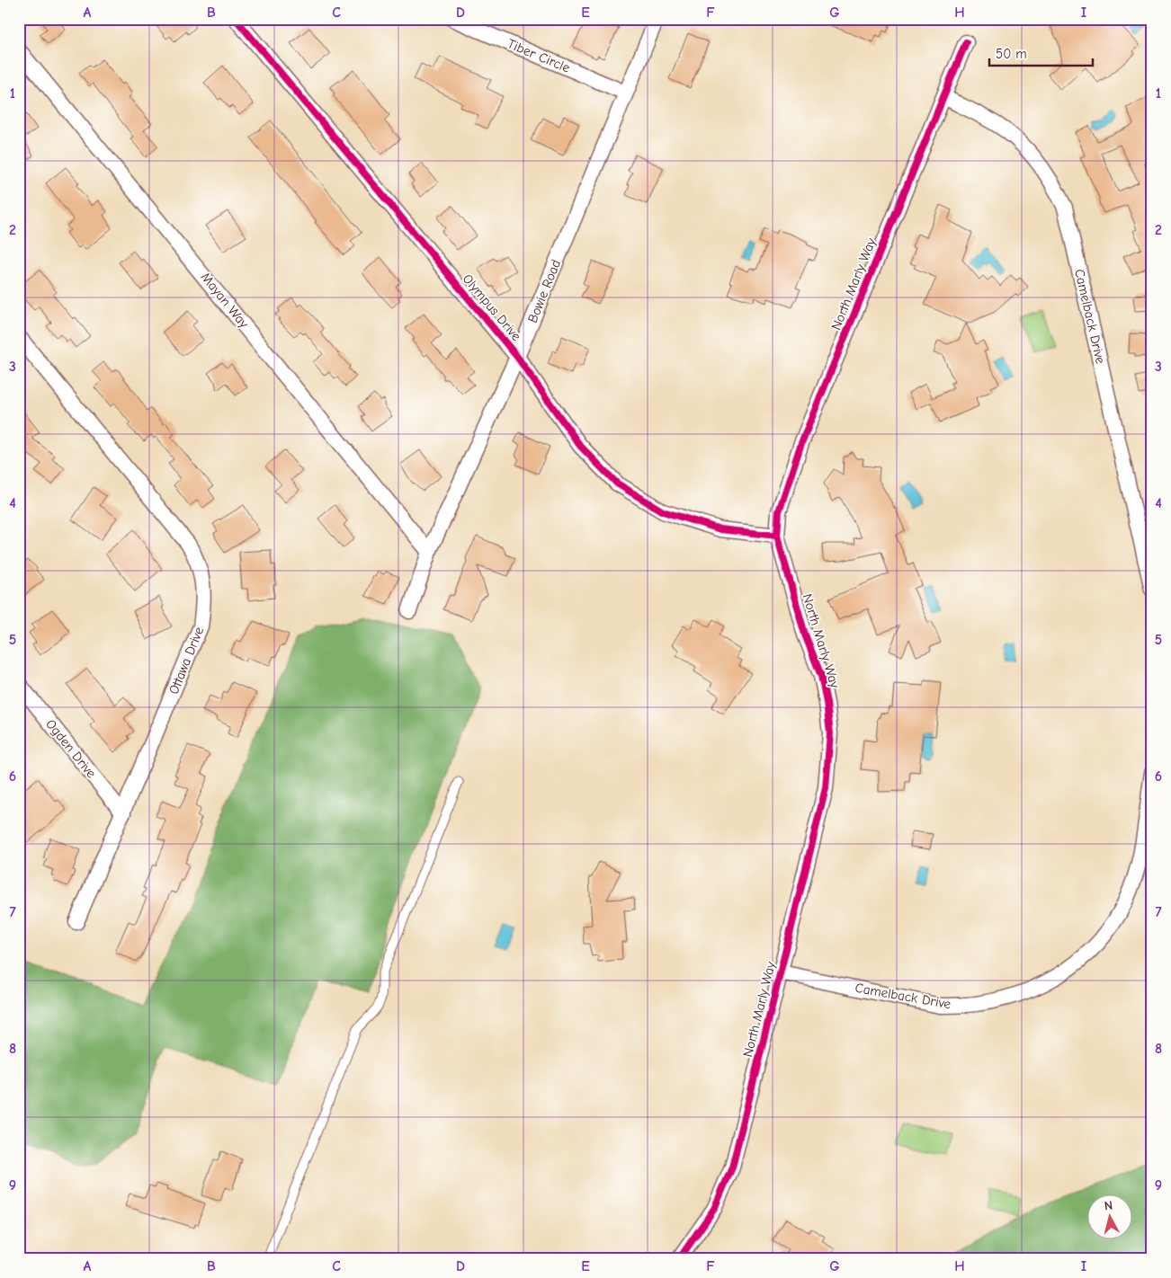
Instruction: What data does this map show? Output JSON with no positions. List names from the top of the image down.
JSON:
{
  "streets": {
    "street": [
      "Tiber Circle",
      "North Marly Way",
      "Bowie Road",
      "Mayan Way",
      "Olympus Drive",
      "Camelback Drive",
      "Ottawa Drive",
      "Ogden Drive"
    ]
  },
  "crossings": [
    ["Tiber Circle", "Bowie Road"],
    ["North Marly Way", "Olympus Drive"],
    ["North Marly Way", "Camelback Drive"],
    ["Bowie Road", "Mayan Way"],
    ["Bowie Road", "Olympus Drive"],
    ["Ottawa Drive", "Ogden Drive"]
  ],
  "scale_bar": "50 m",
  "north": "top",
  "grid": {
    "columns": [
      "A",
      "B",
      "C",
      "D",
      "E",
      "F",
      "G",
      "H",
      "I"
    ],
    "rows": [
      "1",
      "2",
      "3",
      "4",
      "5",
      "6",
      "7",
      "8",
      "9"
    ]
  }
}
